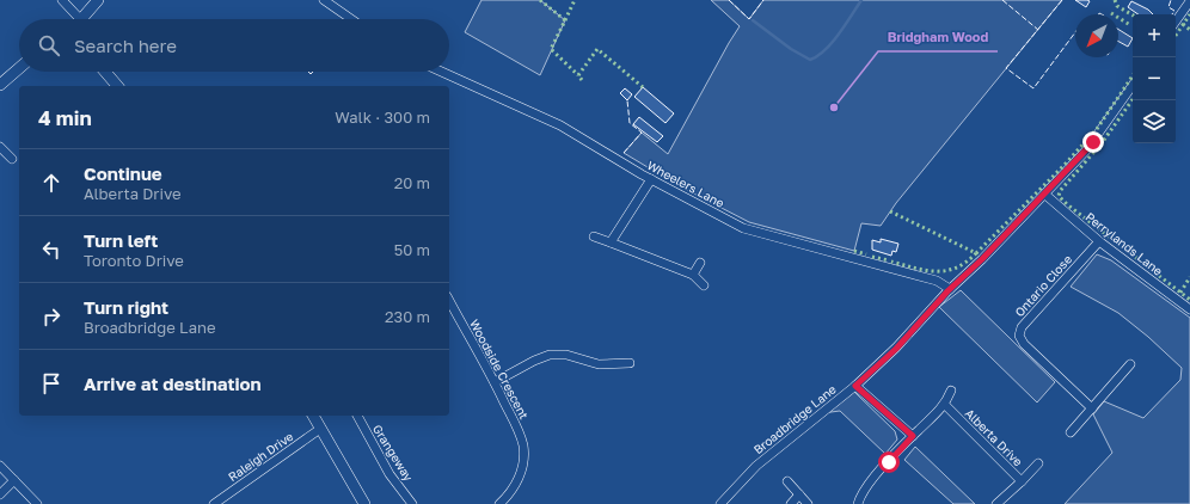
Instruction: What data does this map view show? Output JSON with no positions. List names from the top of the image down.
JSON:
{
  "streets": {
    "street": [
      "Wheelers Lane",
      "Perrylands Lane",
      "Ontario Close",
      "Woodside Crescent",
      "Broadbridge Lane",
      "Alberta Drive",
      "Grangeway",
      "Raleigh Drive"
    ]
  },
  "crossings": [
    ["Wheelers Lane", "Broadbridge Lane"],
    ["Perrylands Lane", "Ontario Close"],
    ["Perrylands Lane", "Broadbridge Lane"]
  ],
  "places": ["Bridgham Wood"],
  "north": "bottom left",
  "page": {
    "map_buttons": ["+", "−"],
    "search": "Search here",
    "heading": ["4 min", "Walk · 300 m"],
    "list": [
      ["Continue", "Alberta Drive", "20 m"],
      ["Turn left", "Toronto Drive", "50 m"],
      ["Turn right", "Broadbridge Lane", "230 m"],
      "Arrive at destination"
    ]
  }
}
